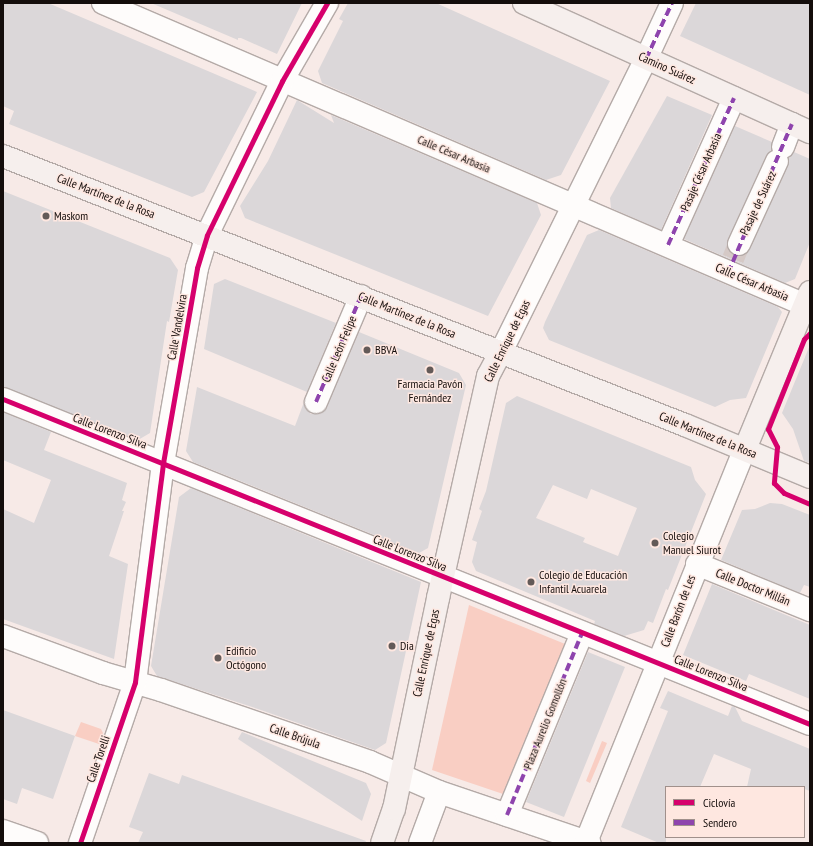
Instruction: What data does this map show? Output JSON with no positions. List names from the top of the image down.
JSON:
{
  "streets": {
    "main road": [
      "Camino Suárez",
      "Calle Martínez de la Rosa",
      "Calle Enrique de Egas",
      "Calle Barón de Les"
    ],
    "street": [
      "Calle César Arbasia",
      "Pasaje César Arbasia",
      "Pasaje de Suárez",
      "Calle Vandelvira",
      "Calle León Felipe",
      "Calle Lorenzo Silva",
      "Calle Doctor Millán",
      "Plaza Aurelio Gomollón",
      "Calle Brújula",
      "Calle Torelli"
    ]
  },
  "crossings": [
    ["Camino Suárez", "Pasaje César Arbasia"],
    ["Camino Suárez", "Pasaje de Suárez"],
    ["Camino Suárez", "Calle Enrique de Egas"],
    ["Calle César Arbasia", "Pasaje César Arbasia"],
    ["Calle César Arbasia", "Pasaje de Suárez"],
    ["Calle César Arbasia", "Calle Vandelvira"],
    ["Calle César Arbasia", "Calle Enrique de Egas"],
    ["Calle César Arbasia", "Calle Barón de Les"],
    ["Calle Martínez de la Rosa", "Calle Vandelvira"],
    ["Calle Martínez de la Rosa", "Calle Enrique de Egas"],
    ["Calle Martínez de la Rosa", "Calle León Felipe"],
    ["Calle Martínez de la Rosa", "Calle Barón de Les"],
    ["Calle Vandelvira", "Calle Lorenzo Silva"],
    ["Calle Vandelvira", "Calle Brújula"],
    ["Calle Vandelvira", "Calle Torelli"],
    ["Calle Enrique de Egas", "Calle Lorenzo Silva"],
    ["Calle Enrique de Egas", "Calle Brújula"],
    ["Calle Lorenzo Silva", "Calle Barón de Les"],
    ["Calle Lorenzo Silva", "Plaza Aurelio Gomollón"],
    ["Calle Doctor Millán", "Calle Barón de Les"],
    ["Calle Barón de Les", "Calle Brújula"],
    ["Plaza Aurelio Gomollón", "Calle Brújula"],
    ["Calle Brújula", "Calle Torelli"]
  ],
  "places": [
    "Maskom",
    "BBVA",
    "Farmacia Pavón Fernández",
    "Colegio Manuel Siurot",
    "Colegio de Educación Infantil Acuarela",
    "Dia",
    "Edificio Octógono"
  ],
  "legend": ["Ciclovía", "Sendero"]
}
